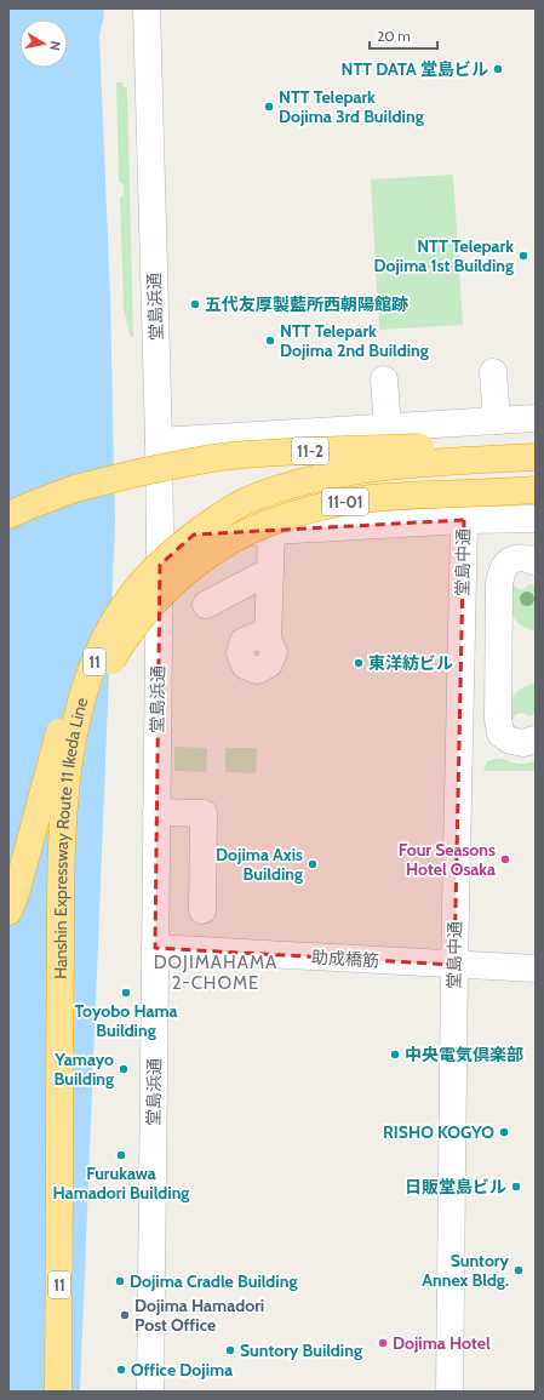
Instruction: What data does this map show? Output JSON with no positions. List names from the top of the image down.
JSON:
{
  "streets": {
    "highway": [
      "11-2",
      "11-01",
      "11",
      "Hanshin Expressway Route 11 Ikeda Line"
    ],
    "street": ["堂島浜通", "堂島中通", "助成橋筋"]
  },
  "crossings": [
    ["堂島浜通", "助成橋筋"],
    ["11-2", "Hanshin Expressway Route 11 Ikeda Line"],
    ["11-01", "Hanshin Expressway Route 11 Ikeda Line"],
    ["堂島中通", "助成橋筋"]
  ],
  "districts": ["DOJIMAHAMA 2-CHOME"],
  "places": [
    "NTT DATA 堂島ビル",
    "NTT Telepark Dojima 3rd Building",
    "NTT Telepark Dojima 1st Building",
    "五代友厚製藍所西朝陽館跡",
    "NTT Telepark Dojima 2nd Building",
    "東洋紡ビル",
    "Four Seasons Hotel Osaka",
    "Dojima Axis Building",
    "Toyobo Hama Building",
    "中央電気倶楽部",
    "Yamayo Building",
    "RISHO KOGYO",
    "Furukawa Hamadori Building",
    "日販堂島ビル",
    "Suntory Annex Bldg.",
    "Dojima Cradle Building",
    "Dojima Hamadori Post Office",
    "Dojima Hotel",
    "Suntory Building",
    "Office Dojima"
  ],
  "scale_bar": "20 m",
  "north": "right"
}
